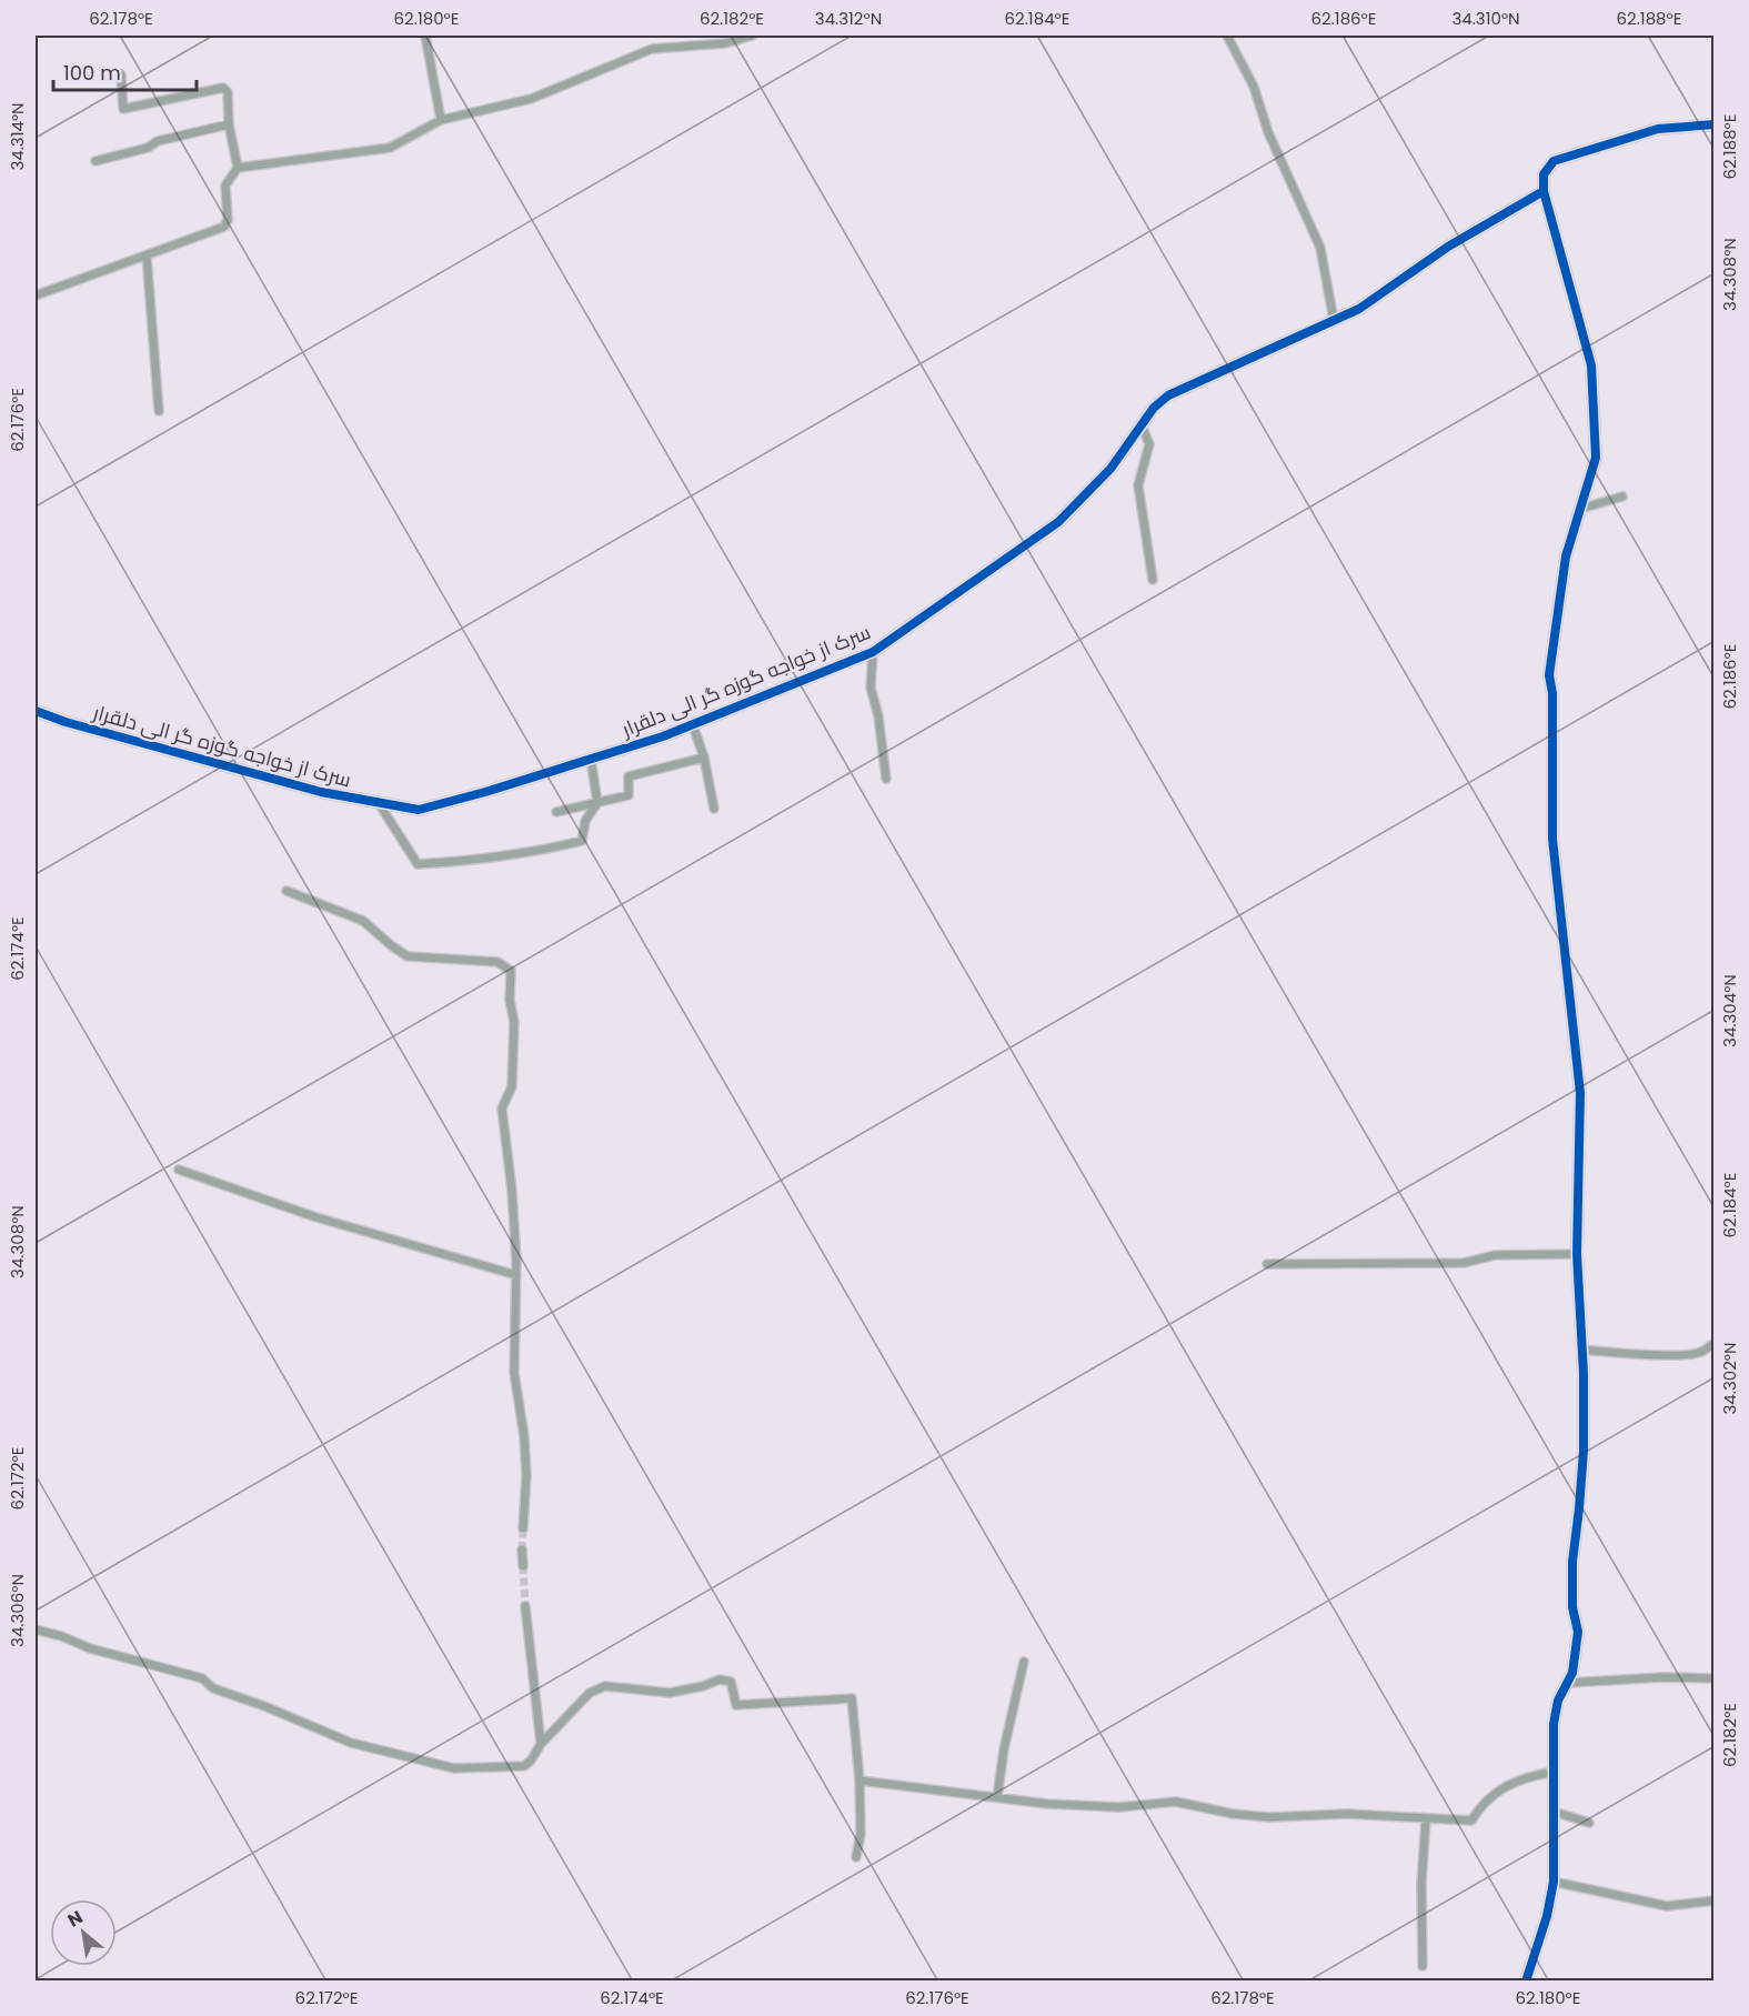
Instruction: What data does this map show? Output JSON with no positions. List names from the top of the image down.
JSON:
{
  "streets": {
    "street": ["سرک از خواجه گوزه گر الی دلقرار"]
  },
  "scale_bar": "100 m",
  "north": "top left",
  "coordinates": [
    "62.178°E",
    "62.180°E",
    "62.182°E",
    "34.312°N",
    "62.184°E",
    "62.186°E",
    "34.310°N",
    "62.188°E",
    "34.314°N",
    "34.308°N",
    "62.176°E",
    "62.174°E",
    "34.304°N",
    "34.302°N",
    "62.172°E",
    "34.306°N"
  ]
}
